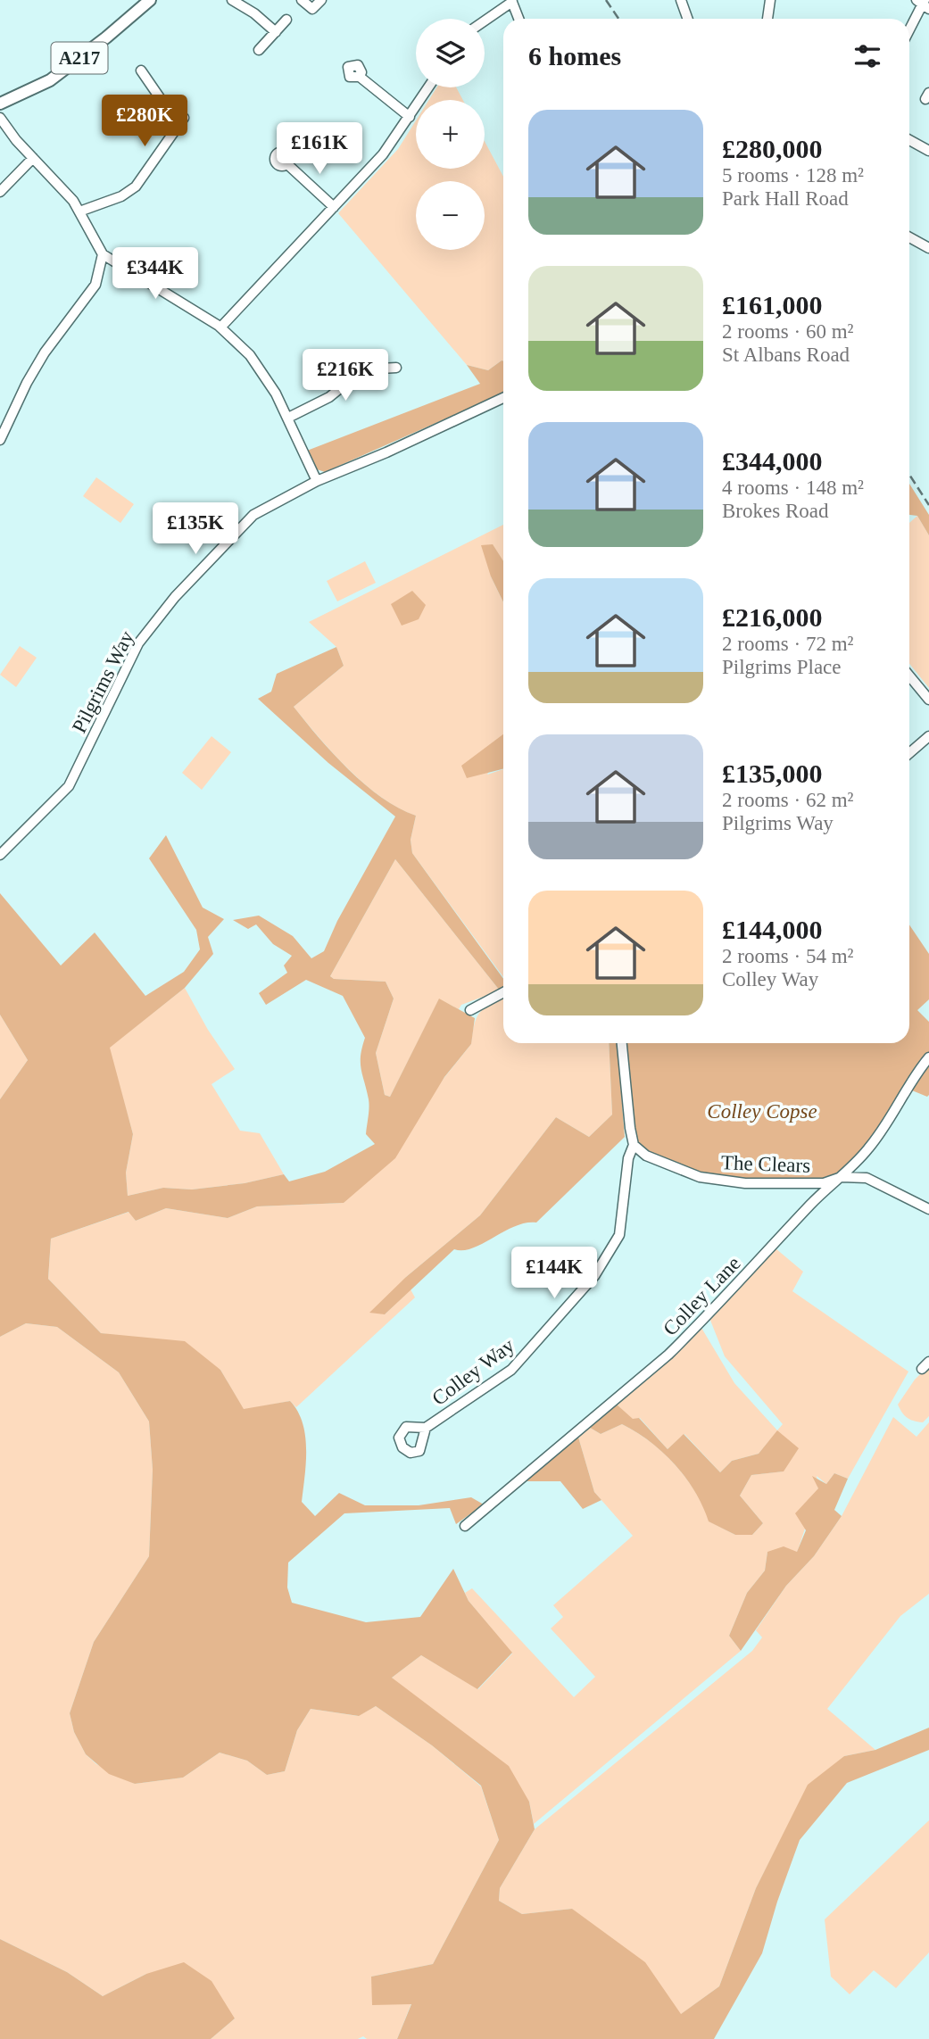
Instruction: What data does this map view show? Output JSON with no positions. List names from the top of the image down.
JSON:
{
  "streets": {
    "main road": ["A217"],
    "street": [
      "Pilgrims Way",
      "The Clears",
      "Colley Lane",
      "Colley Way"
    ]
  },
  "crossings": [
    ["The Clears", "Colley Lane"],
    ["The Clears", "Colley Way"]
  ],
  "parks": ["Colley Copse"],
  "page": {
    "map_buttons": ["+", "−"],
    "heading": "6 homes",
    "list": [
      {
        "name": "£280,000",
        "note": "5 rooms · 128 m² · Park Hall Road"
      },
      {
        "name": "£161,000",
        "note": "2 rooms · 60 m² · St Albans Road"
      },
      {
        "name": "£344,000",
        "note": "4 rooms · 148 m² · Brokes Road"
      },
      {
        "name": "£216,000",
        "note": "2 rooms · 72 m² · Pilgrims Place"
      },
      {
        "name": "£135,000",
        "note": "2 rooms · 62 m² · Pilgrims Way"
      },
      {
        "name": "£144,000",
        "note": "2 rooms · 54 m² · Colley Way"
      }
    ],
    "price": [
      "£280K",
      "£161K",
      "£344K",
      "£216K",
      "£135K",
      "£144K"
    ]
  }
}
